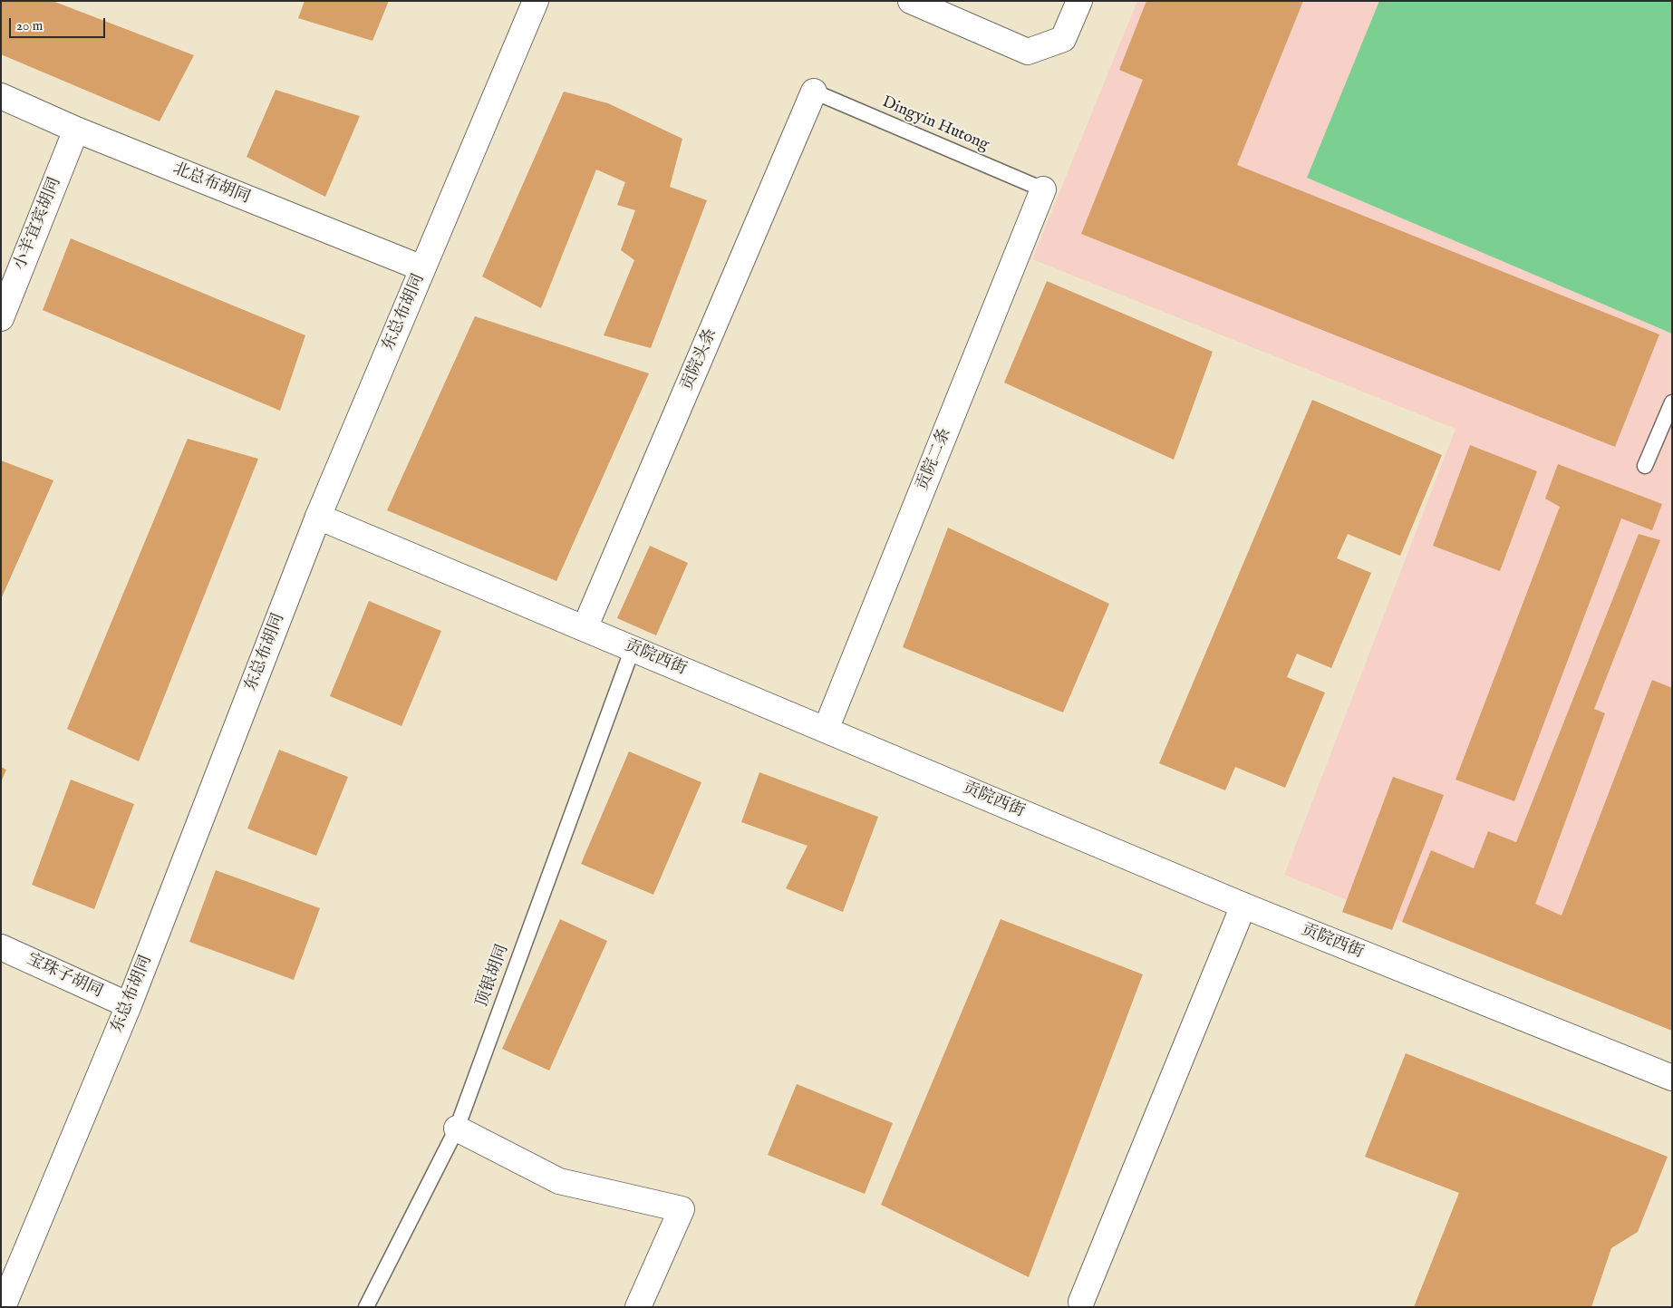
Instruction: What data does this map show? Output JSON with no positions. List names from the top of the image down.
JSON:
{
  "streets": {
    "street": [
      "北总布胡同",
      "小羊宜宾胡同",
      "东总布胡同",
      "贡院头条",
      "贡院二条",
      "贡院西街",
      "宝珠子胡同"
    ],
    "lane": ["Dingyin Hutong", "顶银胡同"]
  },
  "crossings": [
    ["Dingyin Hutong", "贡院头条"],
    ["Dingyin Hutong", "贡院二条"],
    ["北总布胡同", "小羊宜宾胡同"],
    ["北总布胡同", "东总布胡同"],
    ["东总布胡同", "贡院西街"],
    ["东总布胡同", "宝珠子胡同"],
    ["贡院头条", "贡院西街"],
    ["贡院二条", "贡院西街"],
    ["贡院西街", "顶银胡同"]
  ],
  "scale_bar": "20 m"
}
